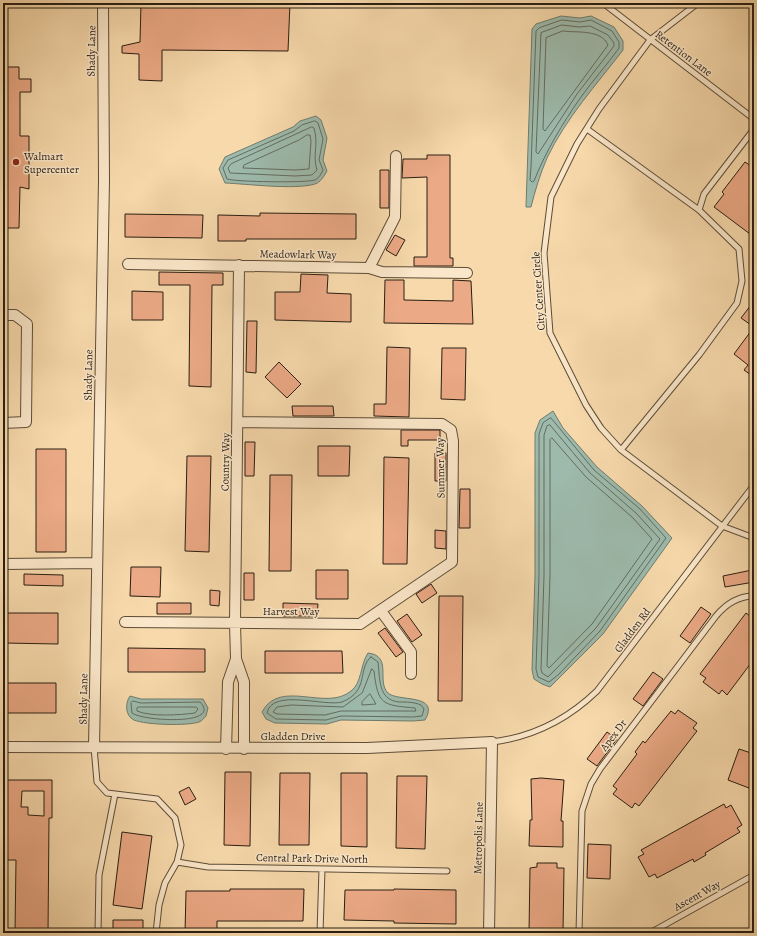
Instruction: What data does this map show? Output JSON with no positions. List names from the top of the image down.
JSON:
{
  "streets": {
    "street": [
      "Shady Lane",
      "Meadowlark Way",
      "Country Way",
      "Summer Way",
      "Harvest Way",
      "Gladden Drive",
      "Metropolis Lane"
    ],
    "lane": [
      "Retention Lane",
      "City Center Circle",
      "Gladden Rd",
      "Apex Dr",
      "Central Park Drive North",
      "Ascent Way"
    ]
  },
  "crossings": [
    ["Shady Lane", "Gladden Drive"],
    ["Retention Lane", "City Center Circle"],
    ["Meadowlark Way", "Country Way"],
    ["City Center Circle", "Gladden Rd"],
    ["Country Way", "Summer Way"],
    ["Country Way", "Harvest Way"],
    ["Summer Way", "Harvest Way"],
    ["Gladden Rd", "Gladden Drive"],
    ["Gladden Rd", "Metropolis Lane"],
    ["Gladden Drive", "Metropolis Lane"]
  ],
  "places": ["Walmart Supercenter"]
}
